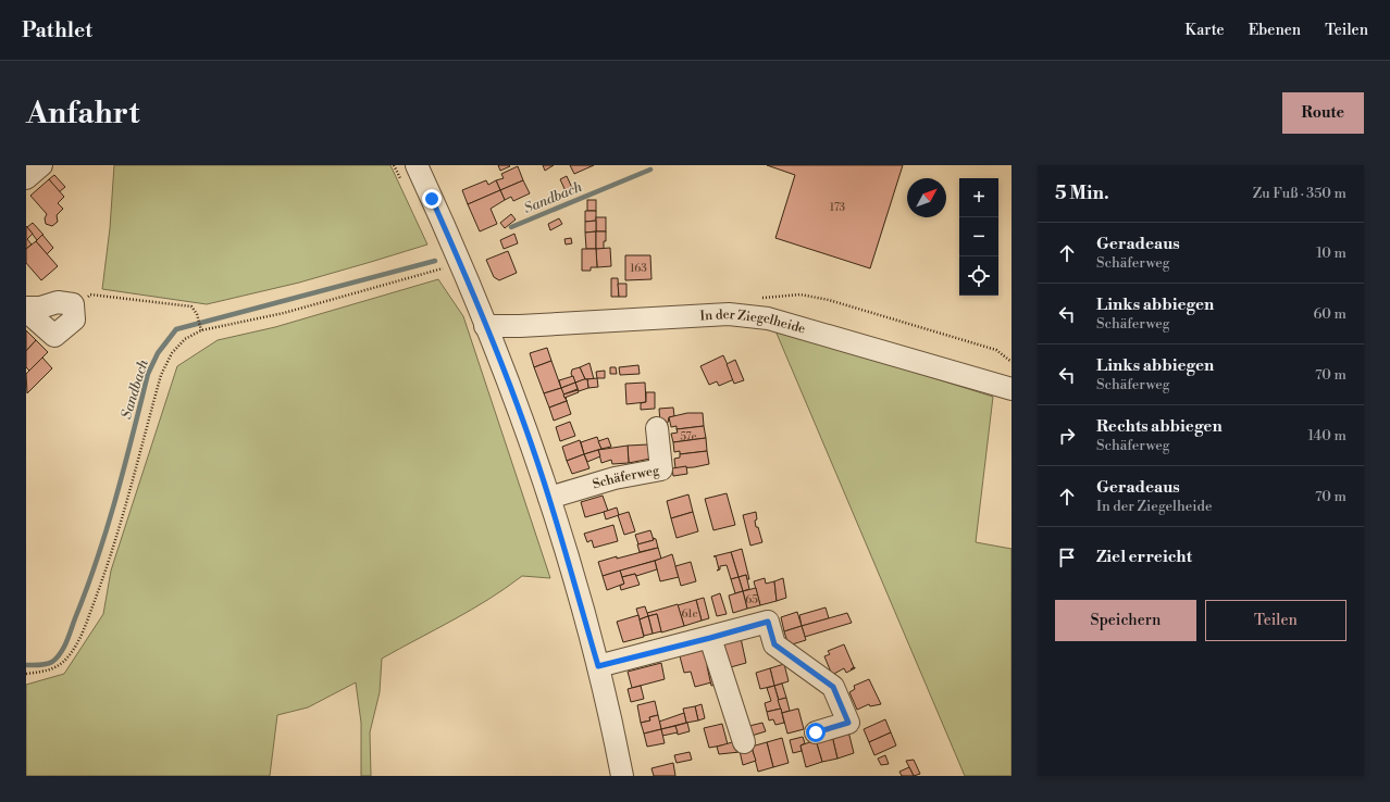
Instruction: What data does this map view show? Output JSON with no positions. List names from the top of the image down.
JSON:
{
  "streets": {
    "street": ["In der Ziegelheide", "Schäferweg"]
  },
  "water": ["Sandbach"],
  "house_numbers": [
    "173",
    "163",
    "57c",
    "65",
    "61c"
  ],
  "north": "top right",
  "page": {
    "header": "Pathlet",
    "nav": ["Karte", "Ebenen", "Teilen"],
    "buttons": [
      "Route",
      ["Speichern", "Teilen"]
    ],
    "title": "Anfahrt",
    "heading": ["5 Min.", "Zu Fuß · 350 m"],
    "map_buttons": ["+", "−"],
    "list": [
      ["Geradeaus", "Schäferweg", "10 m"],
      ["Links abbiegen", "Schäferweg", "60 m"],
      ["Links abbiegen", "Schäferweg", "70 m"],
      ["Rechts abbiegen", "Schäferweg", "140 m"],
      ["Geradeaus", "In der Ziegelheide", "70 m"],
      "Ziel erreicht"
    ]
  }
}
